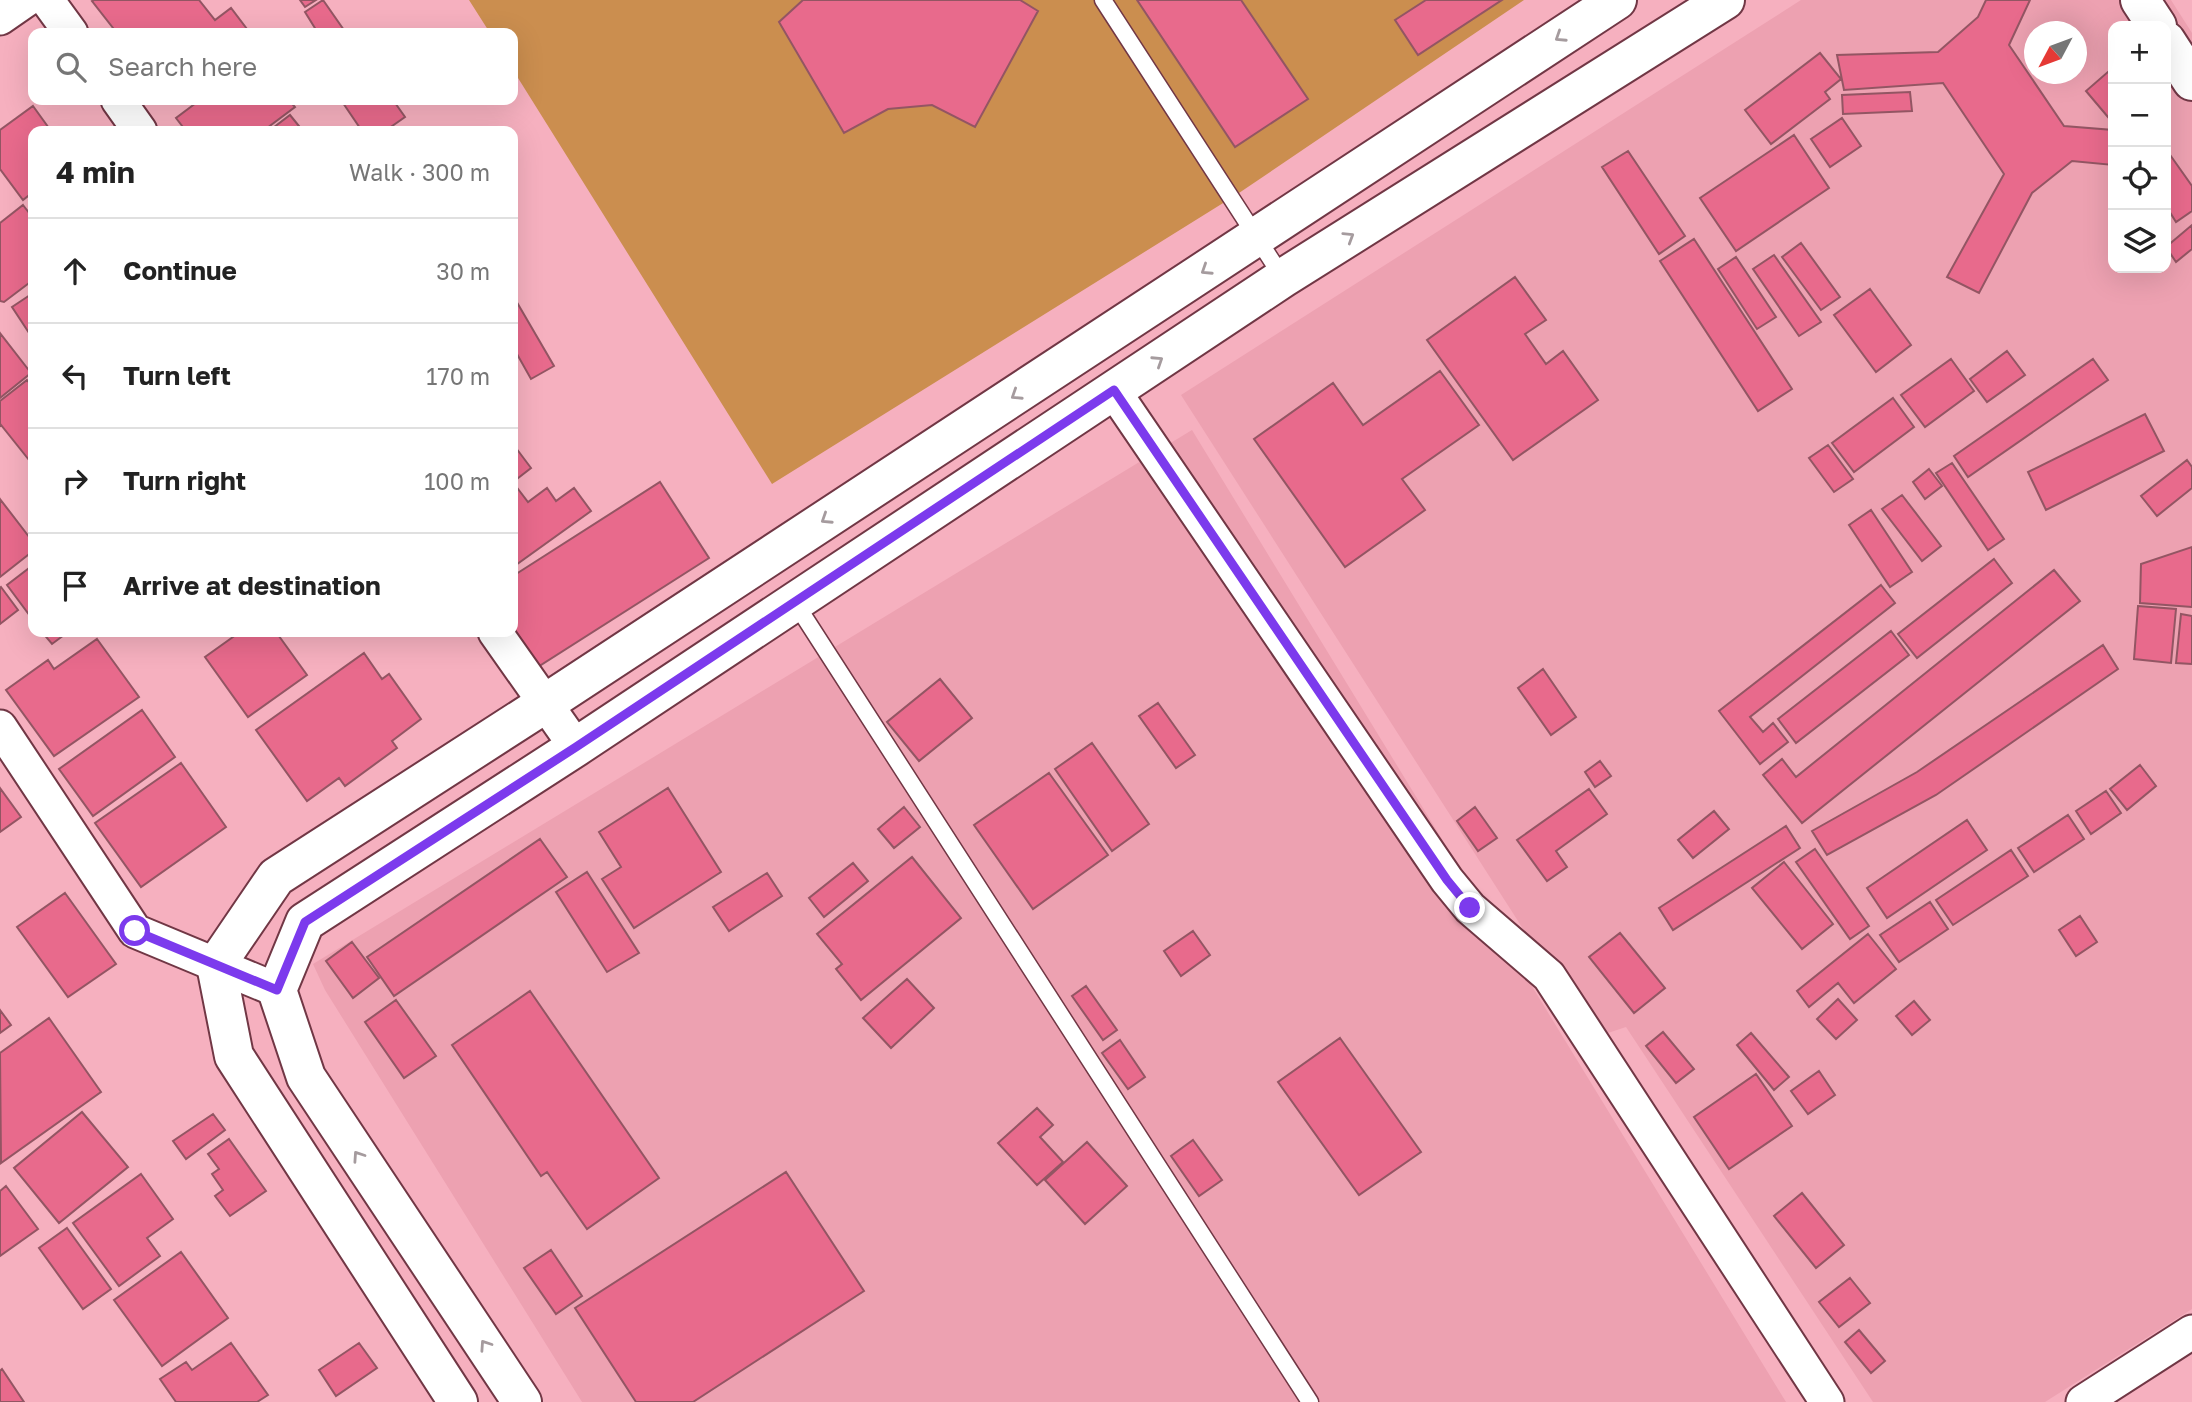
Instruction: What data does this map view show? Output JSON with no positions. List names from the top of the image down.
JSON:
{
  "north": "bottom left",
  "page": {
    "map_buttons": ["+", "−"],
    "search": "Search here",
    "heading": ["4 min", "Walk · 300 m"],
    "list": [
      ["Continue", "30 m"],
      ["Turn left", "170 m"],
      ["Turn right", "100 m"],
      "Arrive at destination"
    ]
  }
}
